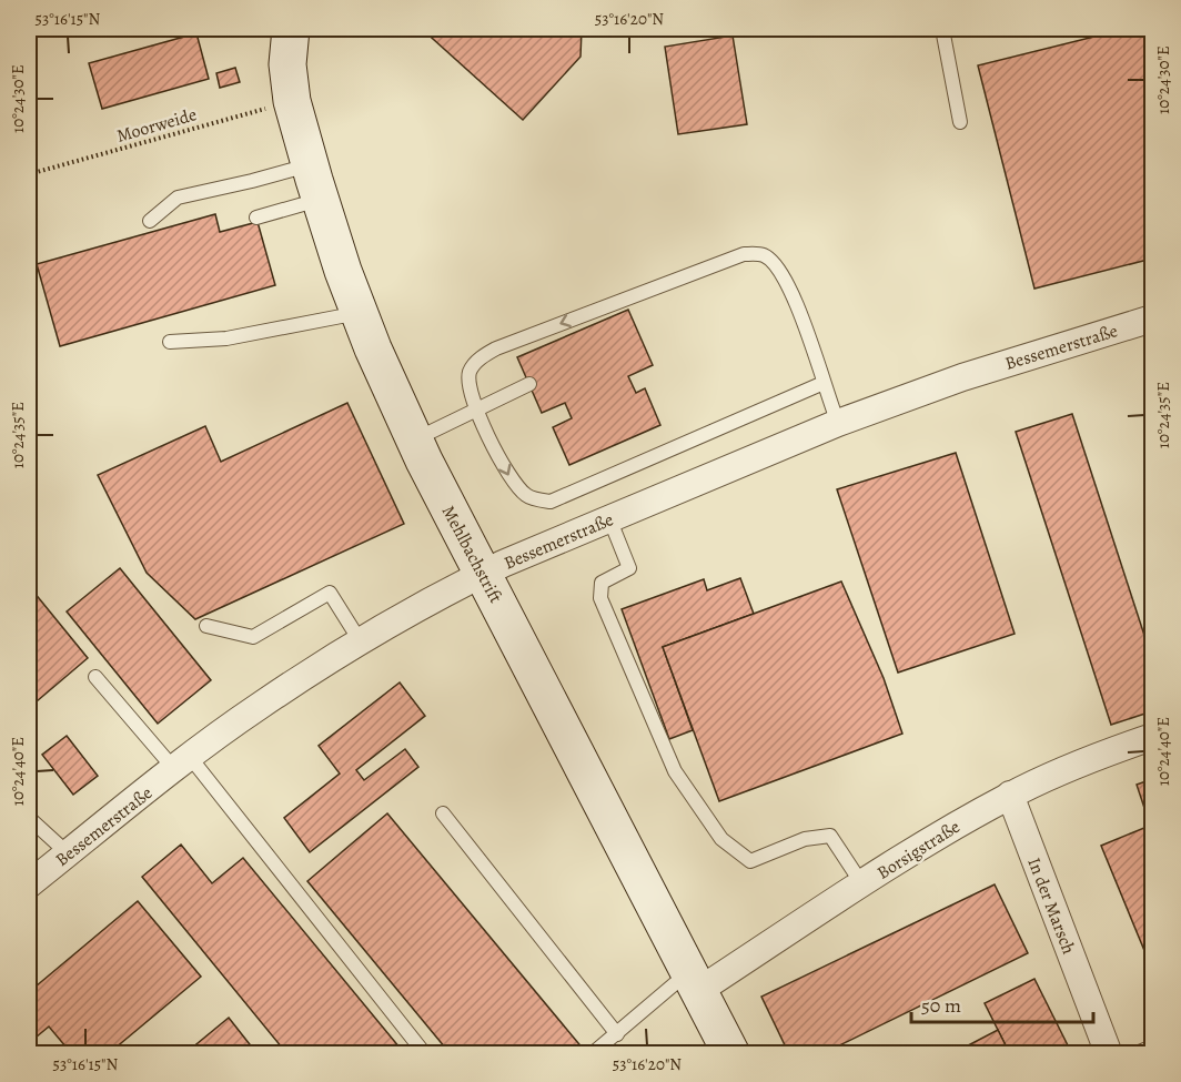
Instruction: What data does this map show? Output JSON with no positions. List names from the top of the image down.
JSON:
{
  "streets": {
    "street": [
      "Bessemerstraße",
      "Mehlbachstrift",
      "Borsigstraße",
      "In der Marsch"
    ],
    "path": ["Moorweide"]
  },
  "crossings": [
    ["Moorweide", "Mehlbachstrift"],
    ["Bessemerstraße", "Mehlbachstrift"],
    ["Mehlbachstrift", "Borsigstraße"],
    ["Borsigstraße", "In der Marsch"]
  ],
  "scale_bar": "50 m",
  "coordinates": [
    "53°16'15\"N",
    "53°16'20\"N",
    "10°24'30\"E",
    "10°24'35\"E",
    "10°24'40\"E"
  ]
}
